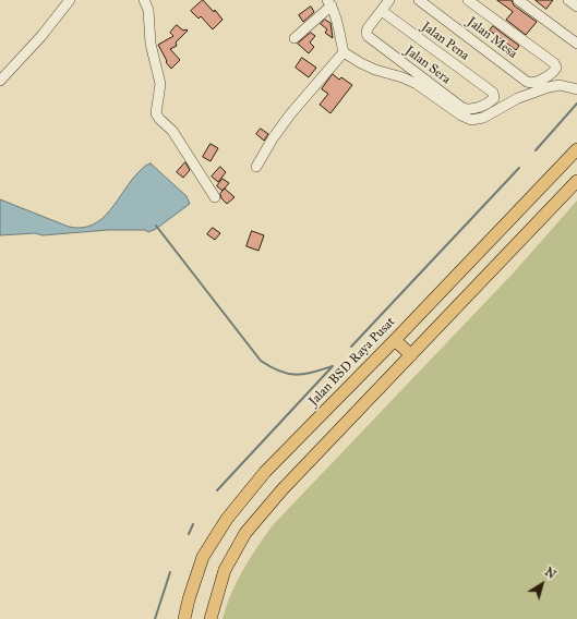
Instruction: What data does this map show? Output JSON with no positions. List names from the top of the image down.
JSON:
{
  "streets": {
    "main road": ["Jalan BSD Raya Pusat"],
    "street": ["Jalan Mesa", "Jalan Pena", "Jalan Sera"]
  },
  "crossings": [
    ["Jalan Pena", "Jalan Sera"]
  ],
  "north": "top right"
}
